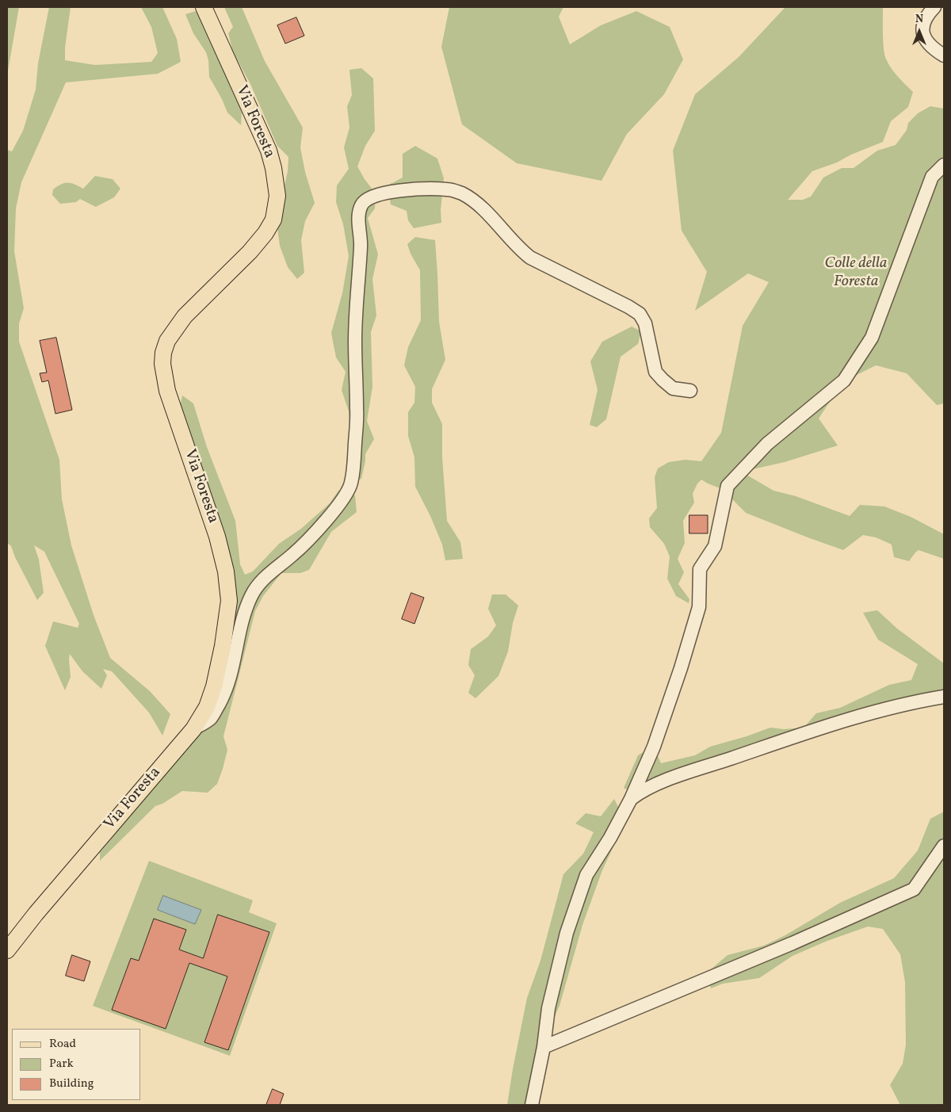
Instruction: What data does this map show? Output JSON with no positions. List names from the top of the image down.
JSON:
{
  "streets": {
    "main road": ["Via Foresta"]
  },
  "parks": ["Colle della Foresta"],
  "legend": ["Road", "Park", "Building"],
  "north": "top"
}
